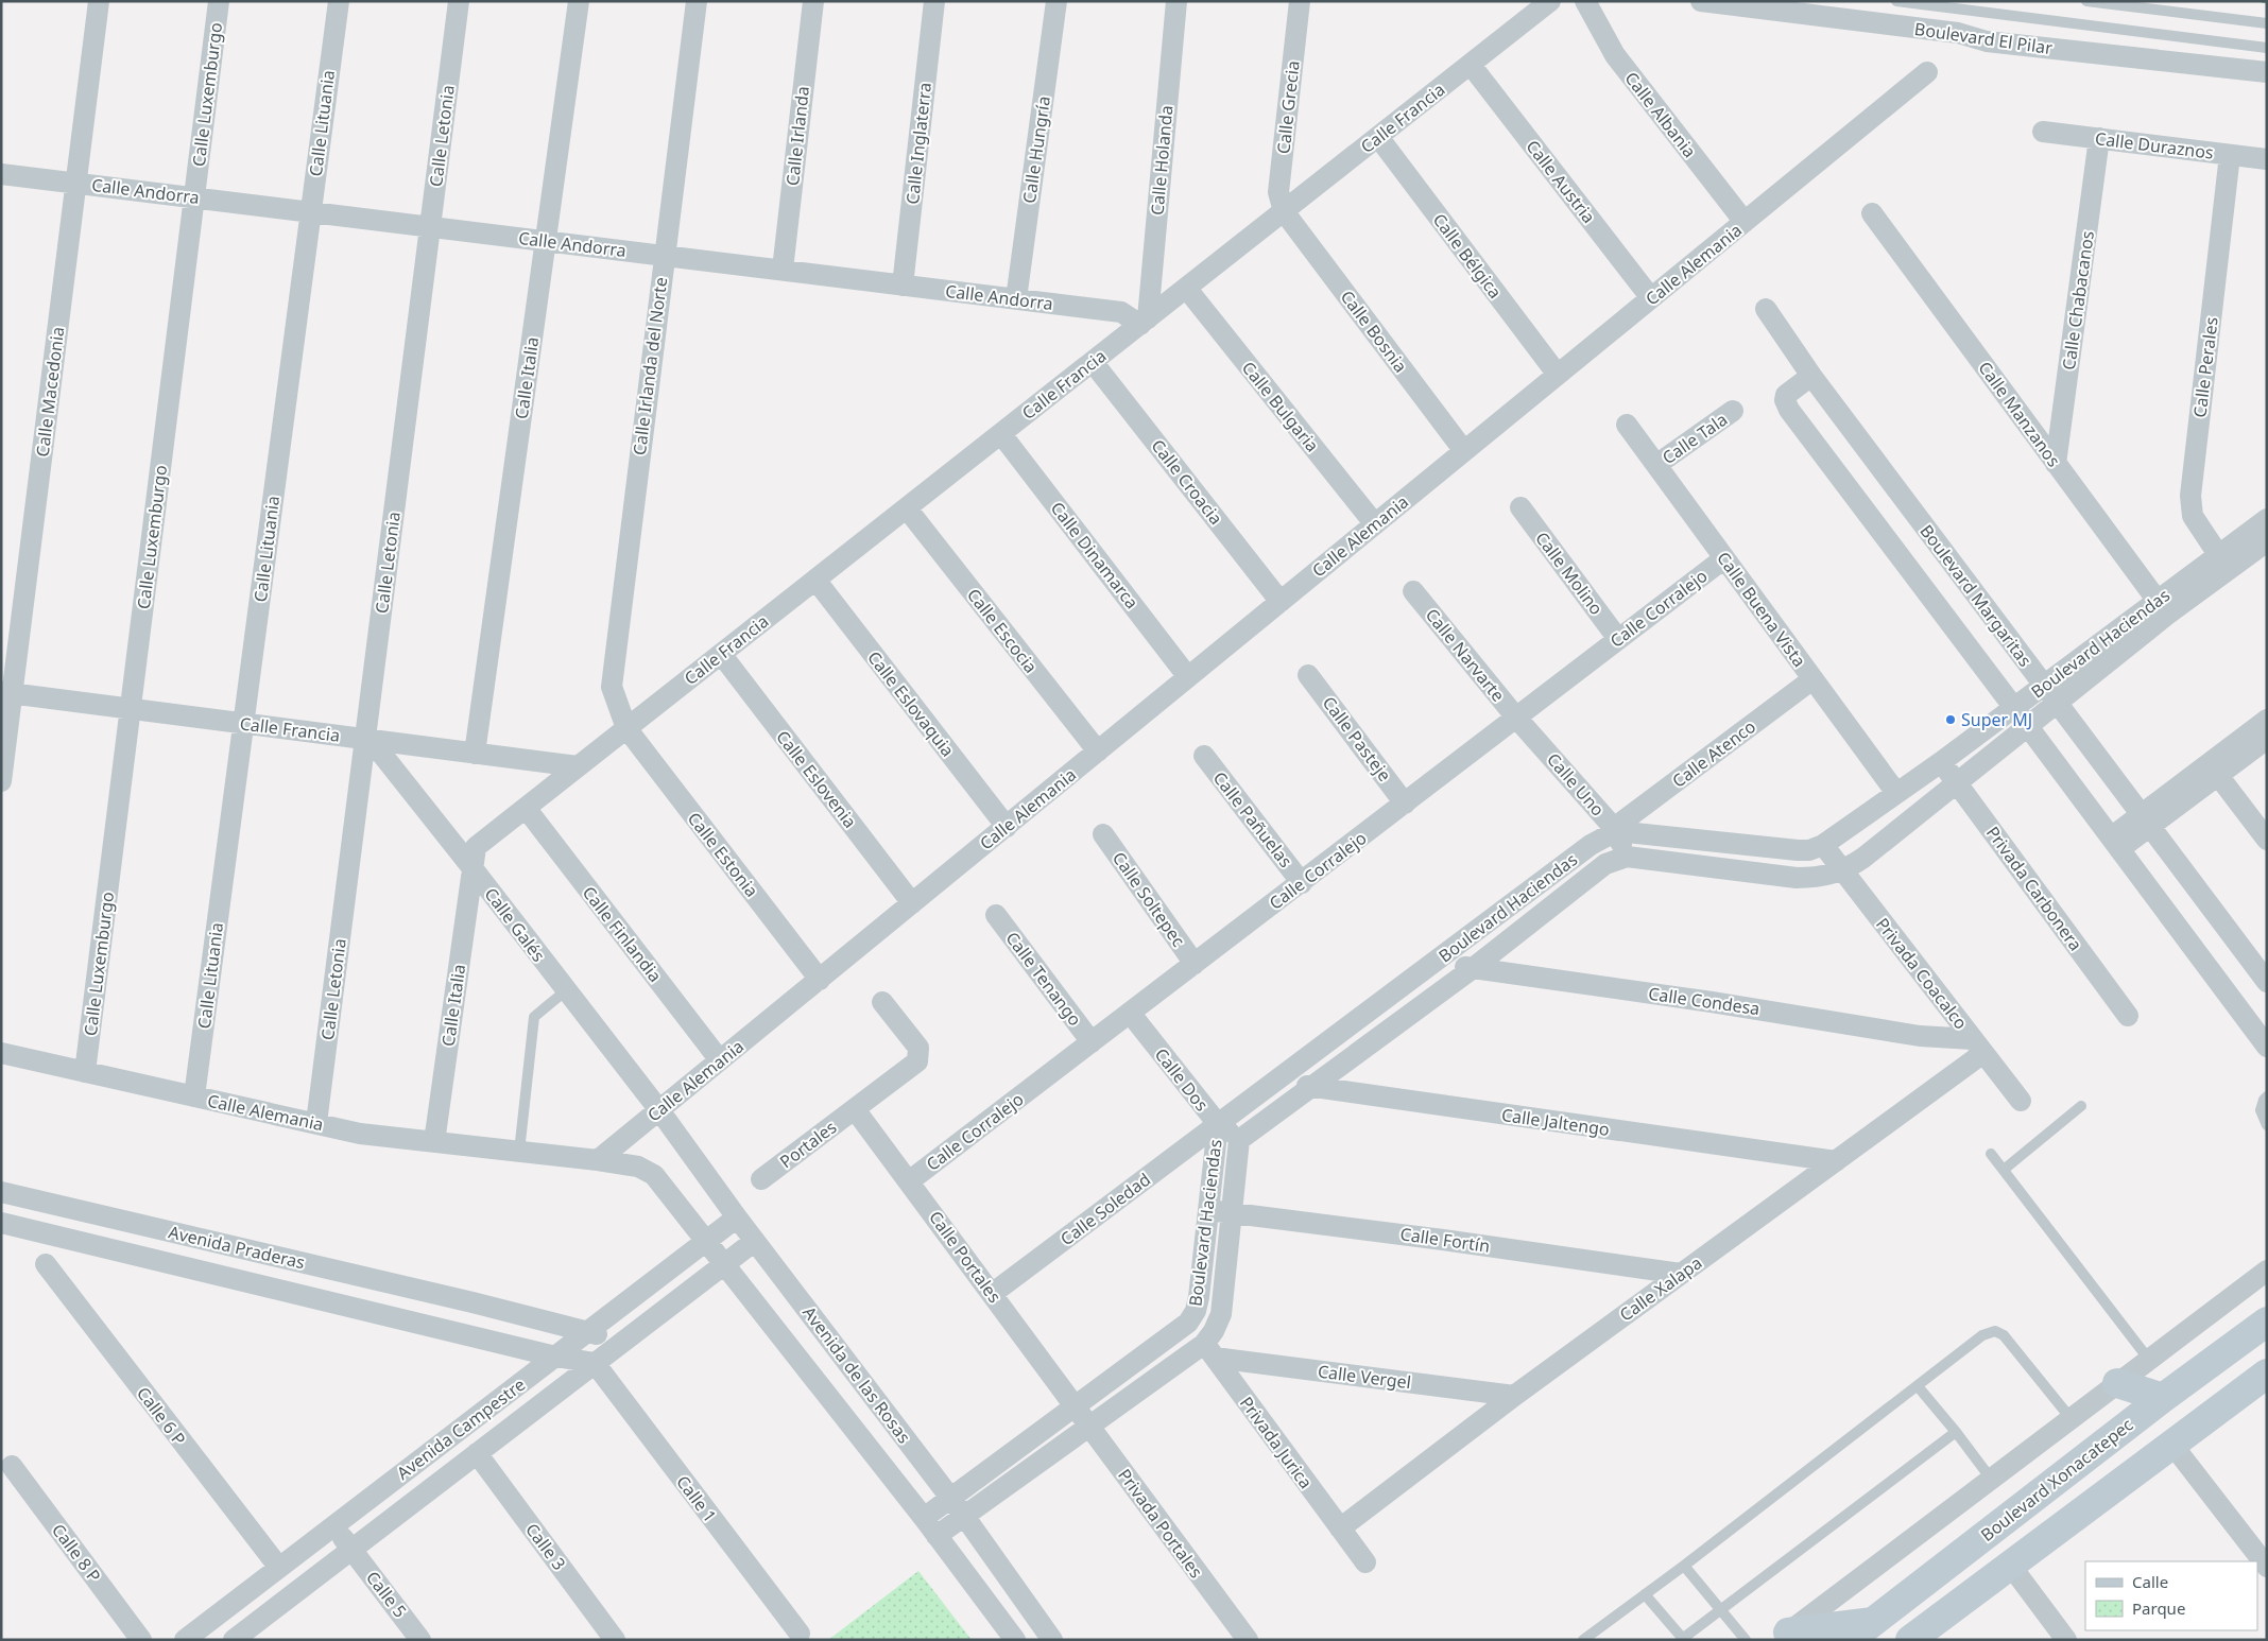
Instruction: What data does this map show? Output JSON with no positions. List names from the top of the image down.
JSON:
{
  "streets": {
    "main road": ["Boulevard Xonacatepec"],
    "street": [
      "Boulevard El Pilar",
      "Calle Luxemburgo",
      "Calle Grecia",
      "Calle Albania",
      "Calle Francia",
      "Calle Lituania",
      "Calle Letonia",
      "Calle Irlanda",
      "Calle Inglaterra",
      "Calle Duraznos",
      "Calle Hungría",
      "Calle Holanda",
      "Calle Austria",
      "Calle Andorra",
      "Calle Bélgica",
      "Calle Alemania",
      "Calle Chabacanos",
      "Calle Bosnia",
      "Calle Irlanda del Norte",
      "Calle Perales",
      "Calle Italia",
      "Calle Macedonia",
      "Calle Bulgaria",
      "Calle Manzanos",
      "Calle Tala",
      "Calle Croacia",
      "Calle Dinamarca",
      "Calle Molino",
      "Boulevard Margaritas",
      "Calle Corralejo",
      "Calle Buena Vista",
      "Calle Escocia",
      "Boulevard Haciendas",
      "Calle Narvarte",
      "Calle Eslovaquia",
      "Calle Pasteje",
      "Calle Atenco",
      "Calle Eslovenia",
      "Calle Uno",
      "Calle Pañuelas",
      "Calle Estonia",
      "Privada Carbonera",
      "Calle Soltepec",
      "Calle Galés",
      "Calle Finlandia",
      "Privada Coacalco",
      "Calle Tenango",
      "Calle Condesa",
      "Calle Dos",
      "Calle Jaltengo",
      "Portales",
      "Calle Soledad",
      "Calle Fortín",
      "Avenida Praderas",
      "Calle Portales",
      "Calle Xalapa",
      "Avenida de las Rosas",
      "Calle Vergel",
      "Calle 6 P",
      "Avenida Campestre",
      "Privada Jurica",
      "Calle 1",
      "Privada Portales",
      "Calle 3",
      "Calle 8 P",
      "Calle 5"
    ]
  },
  "crossings": [
    ["Calle Luxemburgo", "Calle Francia"],
    ["Calle Luxemburgo", "Calle Andorra"],
    ["Calle Luxemburgo", "Calle Alemania"],
    ["Calle Grecia", "Calle Francia"],
    ["Calle Grecia", "Calle Bosnia"],
    ["Calle Albania", "Calle Alemania"],
    ["Calle Francia", "Calle Lituania"],
    ["Calle Francia", "Calle Letonia"],
    ["Calle Francia", "Calle Holanda"],
    ["Calle Francia", "Calle Austria"],
    ["Calle Francia", "Calle Andorra"],
    ["Calle Francia", "Calle Bélgica"],
    ["Calle Francia", "Calle Bosnia"],
    ["Calle Francia", "Calle Irlanda del Norte"],
    ["Calle Francia", "Calle Italia"],
    ["Calle Francia", "Calle Macedonia"],
    ["Calle Francia", "Calle Bulgaria"],
    ["Calle Francia", "Calle Croacia"],
    ["Calle Francia", "Calle Dinamarca"],
    ["Calle Francia", "Calle Escocia"],
    ["Calle Francia", "Calle Eslovaquia"],
    ["Calle Francia", "Calle Eslovenia"],
    ["Calle Francia", "Calle Estonia"],
    ["Calle Francia", "Calle Galés"],
    ["Calle Francia", "Calle Finlandia"],
    ["Calle Lituania", "Calle Andorra"],
    ["Calle Lituania", "Calle Alemania"],
    ["Calle Letonia", "Calle Andorra"],
    ["Calle Letonia", "Calle Alemania"],
    ["Calle Letonia", "Calle Galés"],
    ["Calle Irlanda", "Calle Andorra"],
    ["Calle Inglaterra", "Calle Andorra"],
    ["Calle Duraznos", "Calle Chabacanos"],
    ["Calle Duraznos", "Calle Perales"],
    ["Calle Hungría", "Calle Andorra"],
    ["Calle Holanda", "Calle Andorra"],
    ["Calle Austria", "Calle Alemania"],
    ["Calle Andorra", "Calle Irlanda del Norte"],
    ["Calle Andorra", "Calle Italia"],
    ["Calle Andorra", "Calle Macedonia"],
    ["Calle Bélgica", "Calle Alemania"],
    ["Calle Alemania", "Calle Bosnia"],
    ["Calle Alemania", "Calle Italia"],
    ["Calle Alemania", "Calle Bulgaria"],
    ["Calle Alemania", "Calle Croacia"],
    ["Calle Alemania", "Calle Dinamarca"],
    ["Calle Alemania", "Calle Escocia"],
    ["Calle Alemania", "Calle Eslovaquia"],
    ["Calle Alemania", "Calle Eslovenia"],
    ["Calle Alemania", "Calle Estonia"],
    ["Calle Alemania", "Calle Galés"],
    ["Calle Alemania", "Calle Finlandia"],
    ["Calle Alemania", "Avenida de las Rosas"],
    ["Calle Chabacanos", "Calle Manzanos"],
    ["Calle Irlanda del Norte", "Calle Estonia"],
    ["Calle Perales", "Boulevard Haciendas"],
    ["Calle Italia", "Calle Galés"],
    ["Calle Manzanos", "Boulevard Haciendas"],
    ["Calle Tala", "Calle Buena Vista"],
    ["Calle Molino", "Calle Corralejo"],
    ["Boulevard Margaritas", "Boulevard Haciendas"],
    ["Calle Corralejo", "Calle Buena Vista"],
    ["Calle Corralejo", "Calle Narvarte"],
    ["Calle Corralejo", "Calle Pasteje"],
    ["Calle Corralejo", "Calle Uno"],
    ["Calle Corralejo", "Calle Pañuelas"],
    ["Calle Corralejo", "Calle Soltepec"],
    ["Calle Corralejo", "Calle Tenango"],
    ["Calle Corralejo", "Calle Dos"],
    ["Calle Corralejo", "Calle Portales"],
    ["Calle Buena Vista", "Boulevard Haciendas"],
    ["Calle Buena Vista", "Calle Atenco"],
    ["Boulevard Haciendas", "Calle Atenco"],
    ["Boulevard Haciendas", "Calle Uno"],
    ["Boulevard Haciendas", "Privada Carbonera"],
    ["Boulevard Haciendas", "Privada Coacalco"],
    ["Boulevard Haciendas", "Calle Condesa"],
    ["Boulevard Haciendas", "Calle Dos"],
    ["Boulevard Haciendas", "Calle Jaltengo"],
    ["Boulevard Haciendas", "Calle Soledad"],
    ["Boulevard Haciendas", "Calle Fortín"],
    ["Boulevard Haciendas", "Calle Portales"],
    ["Boulevard Haciendas", "Avenida de las Rosas"],
    ["Boulevard Haciendas", "Calle Vergel"],
    ["Boulevard Haciendas", "Privada Jurica"],
    ["Boulevard Haciendas", "Privada Portales"],
    ["Calle Narvarte", "Calle Uno"],
    ["Calle Atenco", "Calle Uno"],
    ["Calle Galés", "Avenida de las Rosas"],
    ["Privada Coacalco", "Calle Condesa"],
    ["Privada Coacalco", "Calle Xalapa"],
    ["Calle Condesa", "Calle Xalapa"],
    ["Calle Dos", "Calle Soledad"],
    ["Calle Jaltengo", "Calle Xalapa"],
    ["Portales", "Calle Portales"],
    ["Calle Soledad", "Calle Portales"],
    ["Calle Fortín", "Calle Xalapa"],
    ["Avenida Praderas", "Avenida Campestre"],
    ["Avenida Praderas", "Calle 1"],
    ["Calle Portales", "Privada Portales"],
    ["Calle Xalapa", "Calle Vergel"],
    ["Calle Xalapa", "Privada Jurica"],
    ["Avenida de las Rosas", "Avenida Campestre"],
    ["Calle Vergel", "Privada Jurica"],
    ["Calle 6 P", "Avenida Campestre"],
    ["Avenida Campestre", "Calle 1"],
    ["Avenida Campestre", "Calle 3"],
    ["Avenida Campestre", "Calle 5"]
  ],
  "places": ["Super MJ"],
  "legend": ["Calle", "Parque"]
}
